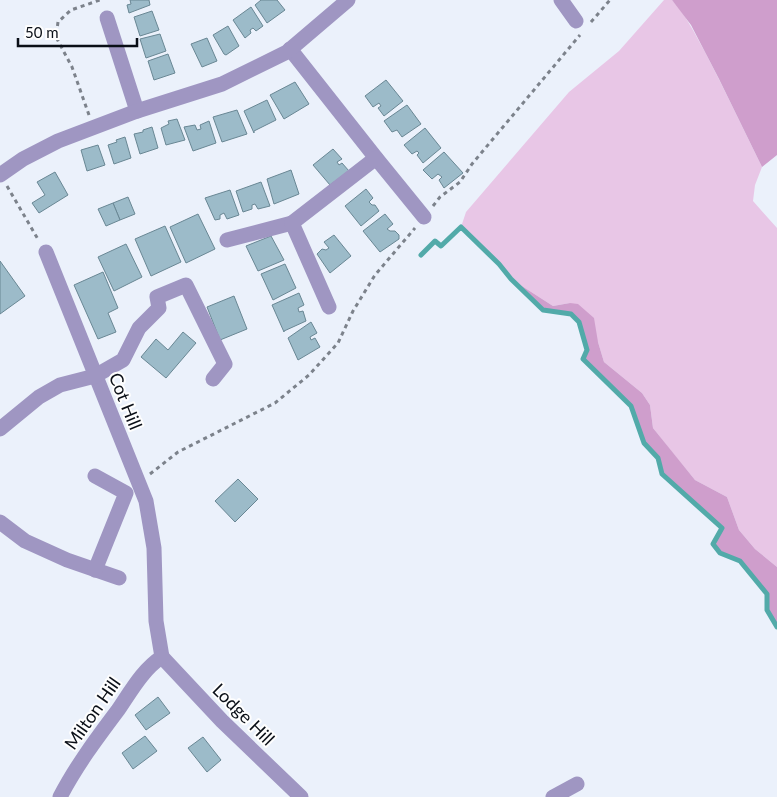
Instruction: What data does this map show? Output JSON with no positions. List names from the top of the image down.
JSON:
{
  "streets": {
    "street": ["Cot Hill", "Milton Hill", "Lodge Hill"]
  },
  "crossings": [
    ["Cot Hill", "Milton Hill"],
    ["Cot Hill", "Lodge Hill"],
    ["Milton Hill", "Lodge Hill"]
  ],
  "scale_bar": "50 m"
}
